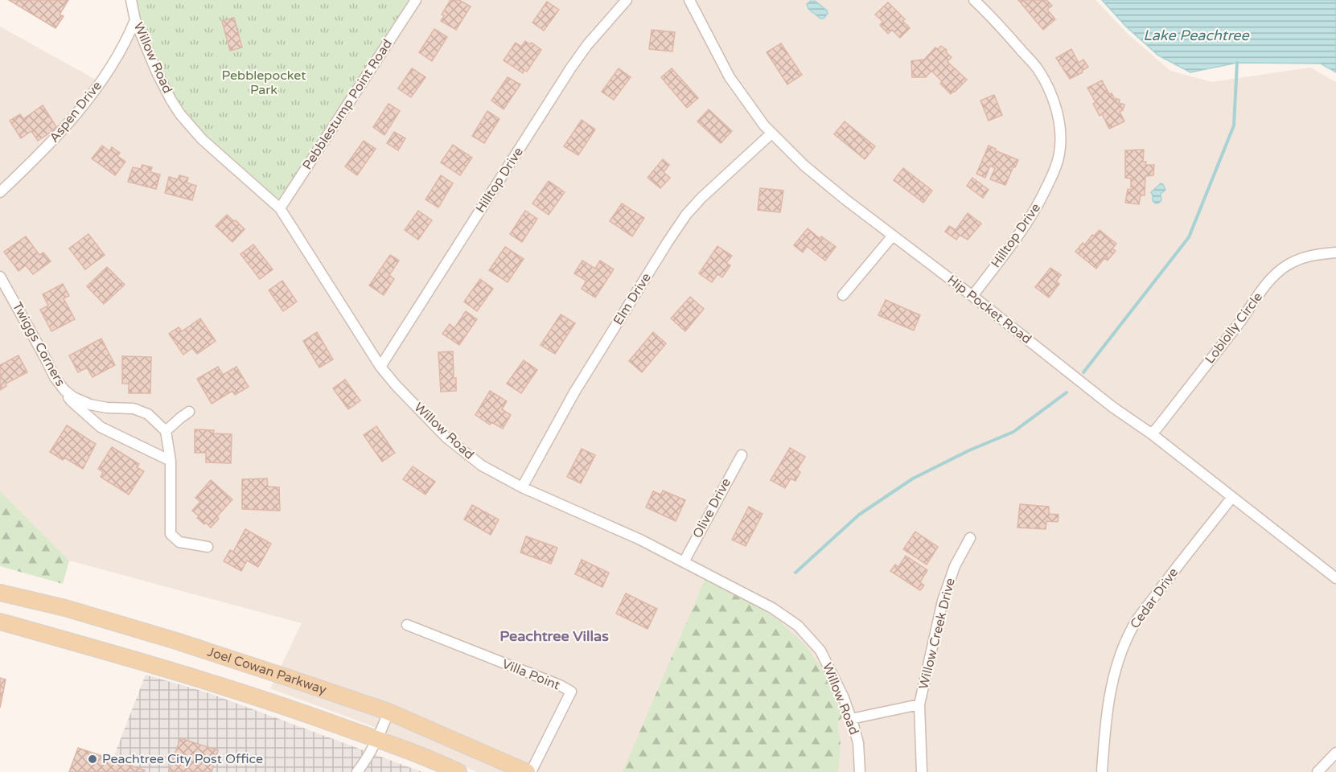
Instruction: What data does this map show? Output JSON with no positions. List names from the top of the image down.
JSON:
{
  "streets": {
    "main road": ["Joel Cowan Parkway"],
    "street": [
      "Willow Road",
      "Pebblestump Point Road",
      "Aspen Drive",
      "Hilltop Drive",
      "Elm Drive",
      "Hip Pocket Road",
      "Loblolly Circle",
      "Twiggs Corners",
      "Olive Drive",
      "Cedar Drive",
      "Willow Creek Drive",
      "Villa Point"
    ]
  },
  "crossings": [
    ["Willow Road", "Pebblestump Point Road"],
    ["Willow Road", "Aspen Drive"],
    ["Willow Road", "Hilltop Drive"],
    ["Willow Road", "Elm Drive"],
    ["Willow Road", "Olive Drive"],
    ["Willow Road", "Willow Creek Drive"],
    ["Hilltop Drive", "Hip Pocket Road"],
    ["Elm Drive", "Hip Pocket Road"],
    ["Hip Pocket Road", "Loblolly Circle"],
    ["Hip Pocket Road", "Cedar Drive"]
  ],
  "districts": ["Peachtree Villas"],
  "water": ["Lake Peachtree"],
  "parks": ["Pebblepocket Park"],
  "places": ["Peachtree City Post Office"]
}
